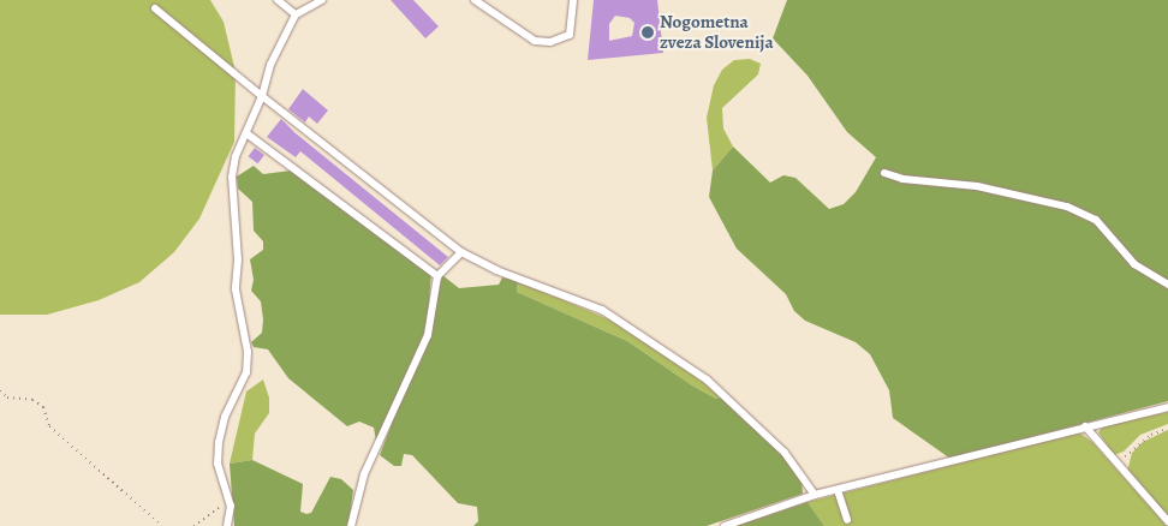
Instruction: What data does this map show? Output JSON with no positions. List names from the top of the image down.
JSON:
{
  "places": ["Nogometna zveza Slovenija"]
}
